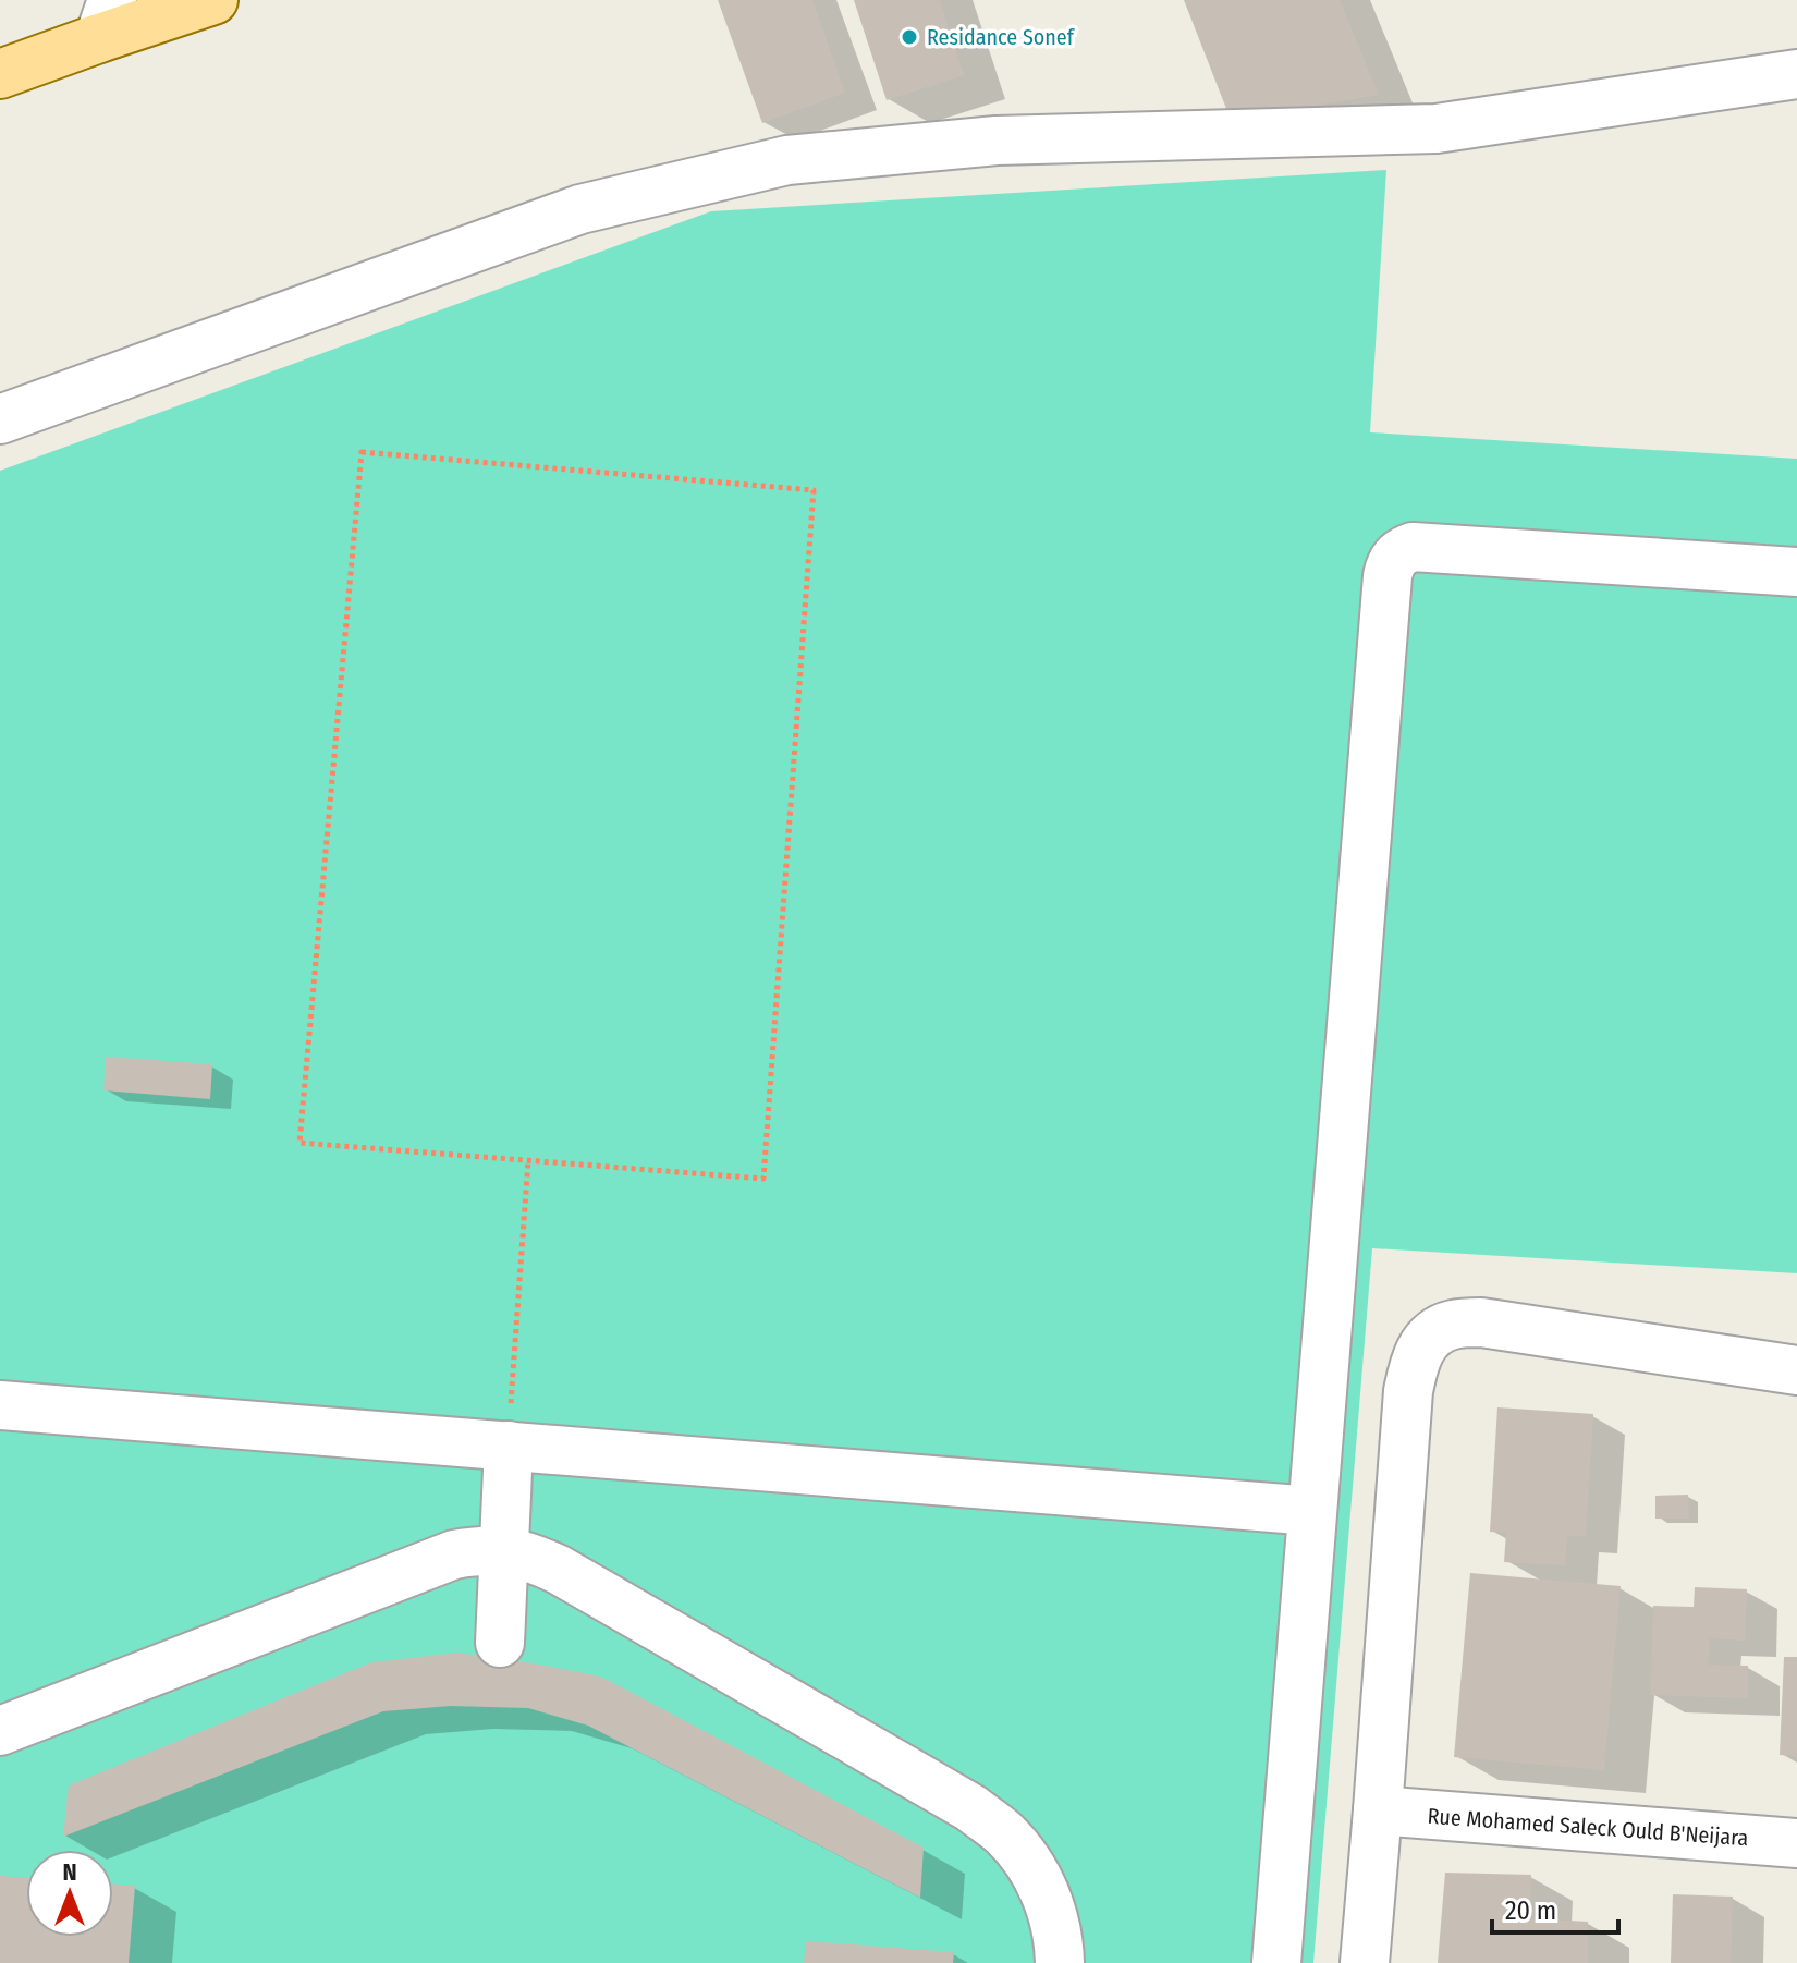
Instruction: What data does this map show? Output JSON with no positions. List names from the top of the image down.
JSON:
{
  "streets": {
    "street": ["Rue Mohamed Saleck Ould B'Neijara"]
  },
  "places": ["Residance Sonef"],
  "scale_bar": "20 m",
  "north": "top"
}
